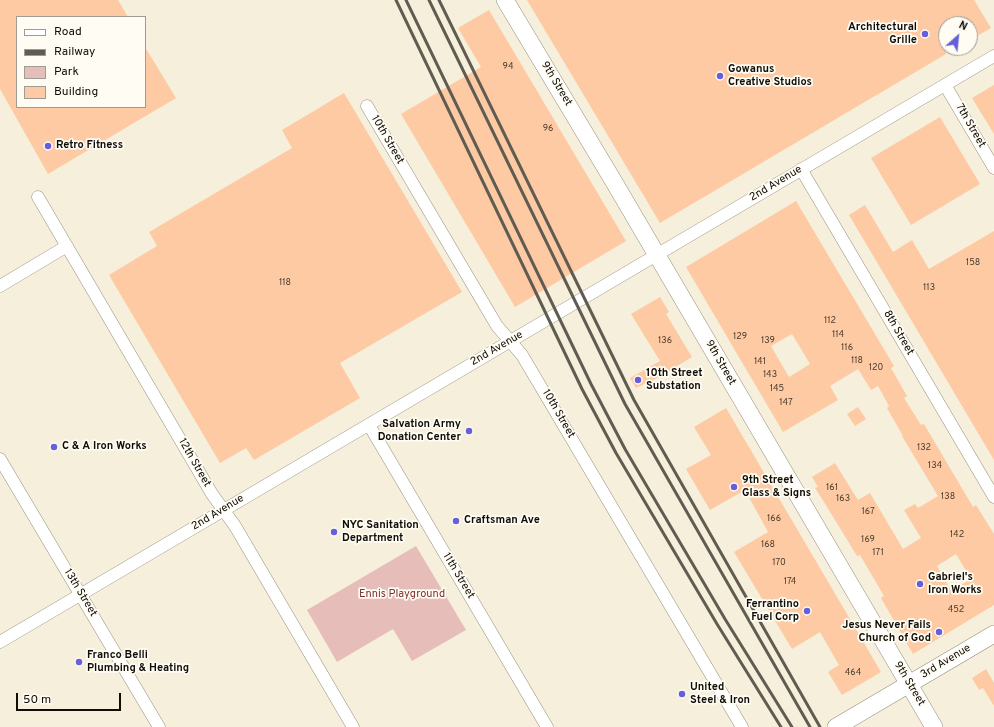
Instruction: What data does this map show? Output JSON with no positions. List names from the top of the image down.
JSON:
{
  "streets": {
    "main road": ["9th Street", "3rd Avenue"],
    "street": [
      "7th Street",
      "10th Street",
      "2nd Avenue",
      "8th Street",
      "12th Street",
      "11th Street",
      "13th Street"
    ]
  },
  "crossings": [
    ["9th Street", "2nd Avenue"],
    ["9th Street", "3rd Avenue"],
    ["7th Street", "2nd Avenue"],
    ["10th Street", "2nd Avenue"],
    ["2nd Avenue", "8th Street"],
    ["2nd Avenue", "12th Street"],
    ["2nd Avenue", "11th Street"],
    ["2nd Avenue", "13th Street"]
  ],
  "parks": ["Ennis Playground"],
  "places": [
    "Architectural Grille",
    "Gowanus Creative Studios",
    "Retro Fitness",
    "10th Street Substation",
    "Salvation Army Donation Center",
    "C & A Iron Works",
    "9th Street Glass & Signs",
    "Craftsman Ave",
    "NYC Sanitation Department",
    "Gabriel's Iron Works",
    "Ferrantino Fuel Corp",
    "Jesus Never Fails Church of God",
    "Franco Belli Plumbing & Heating",
    "United Steel & Iron"
  ],
  "house_numbers": [
    "94",
    "96",
    "158",
    "118",
    "113",
    "112",
    "114",
    "129",
    "136",
    "139",
    "116",
    "118",
    "141",
    "120",
    "143",
    "145",
    "147",
    "132",
    "134",
    "161",
    "138",
    "163",
    "167",
    "166",
    "142",
    "169",
    "168",
    "171",
    "170",
    "174",
    "452",
    "464"
  ],
  "legend": [
    "Road",
    "Railway",
    "Park",
    "Building"
  ],
  "scale_bar": "50 m",
  "north": "top right"
}
